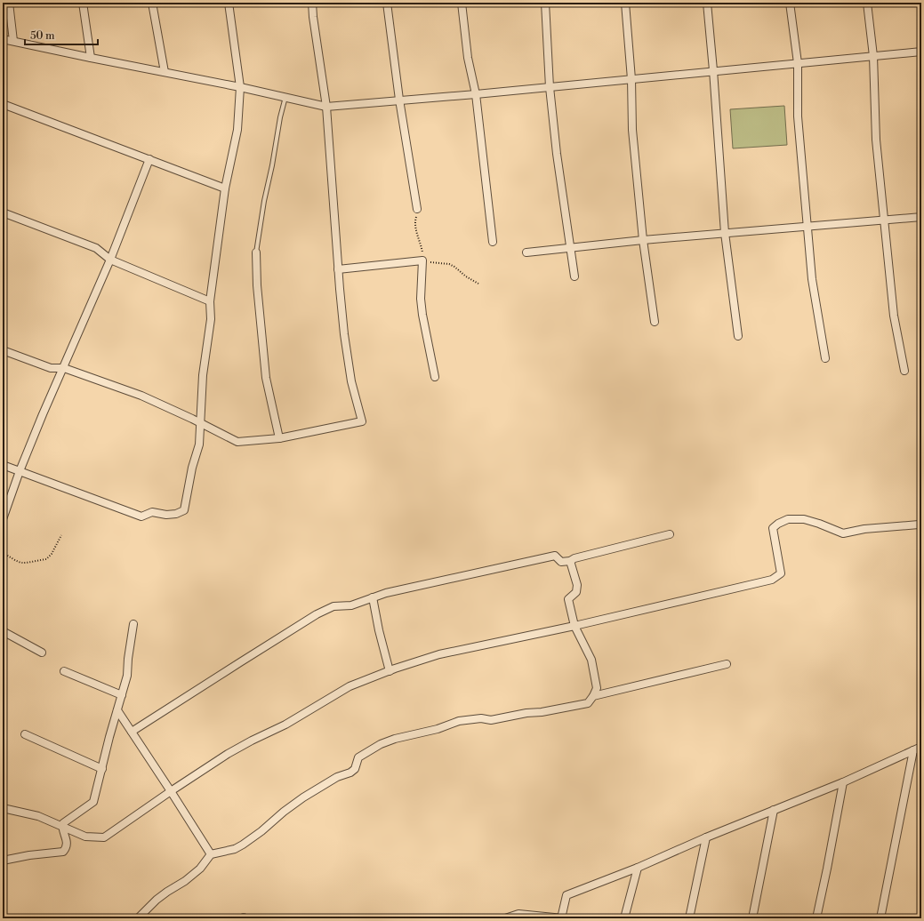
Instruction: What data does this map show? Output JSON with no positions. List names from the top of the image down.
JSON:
{
  "scale_bar": "50 m"
}
